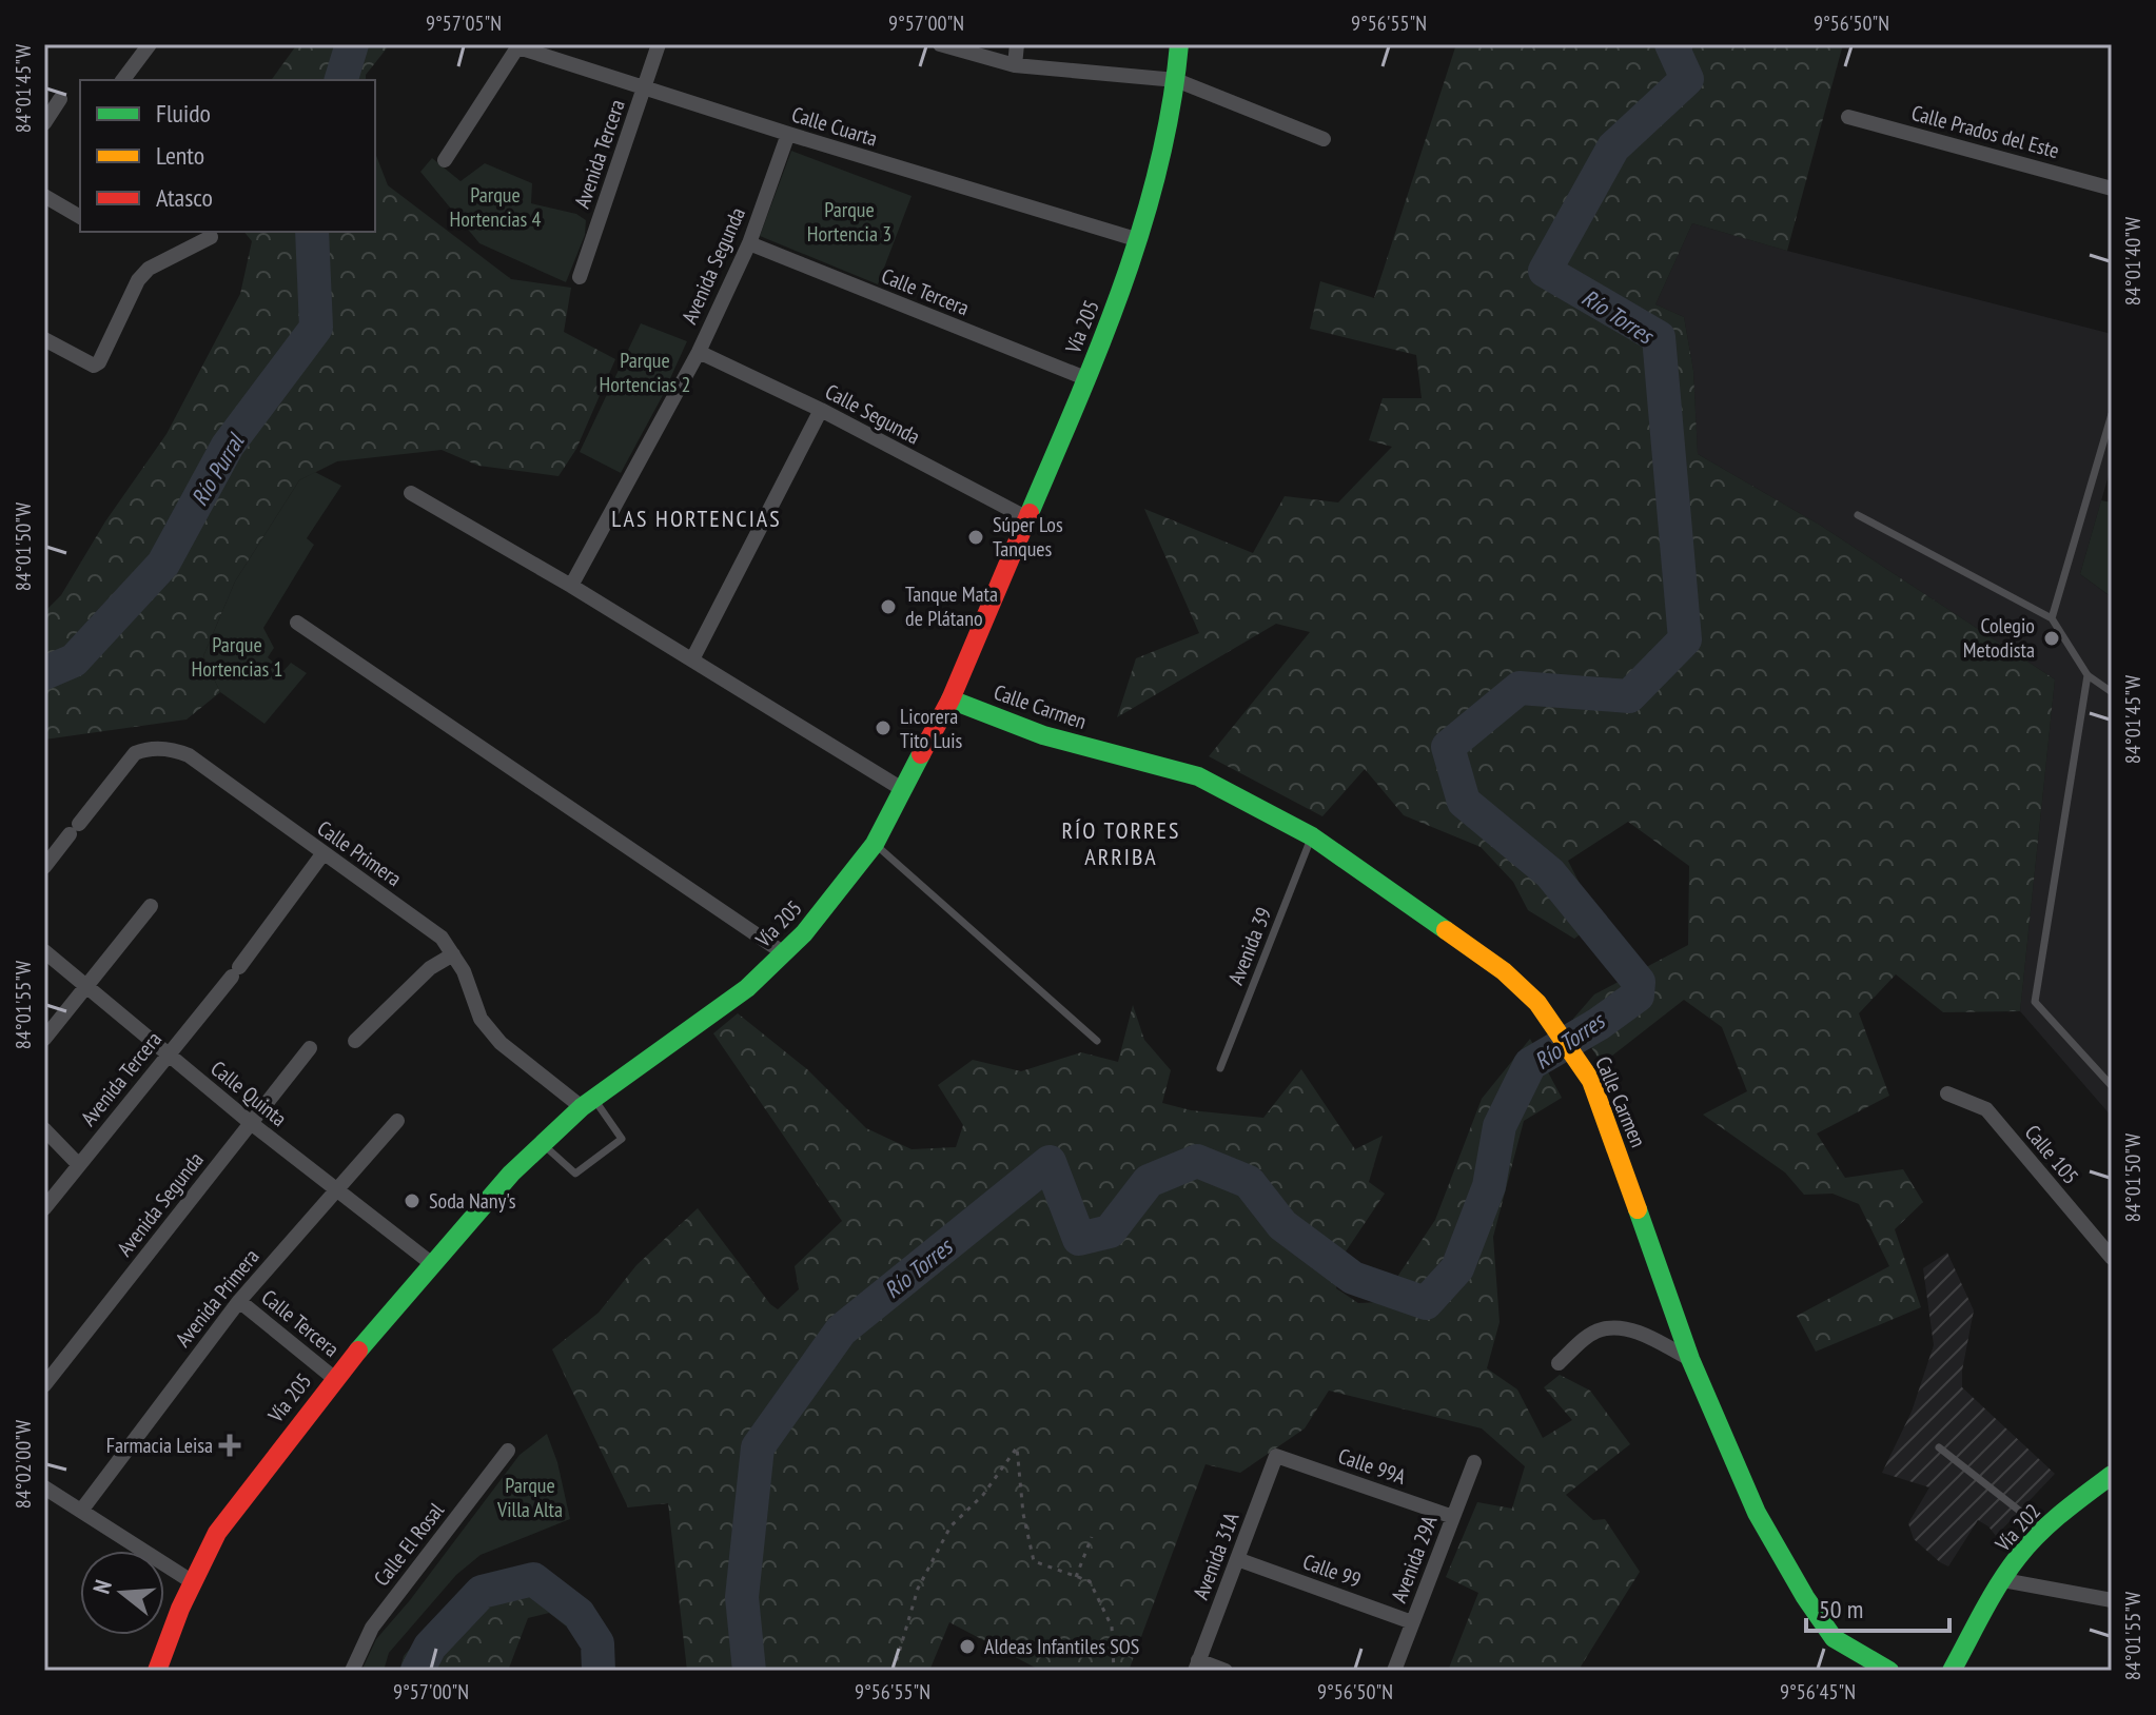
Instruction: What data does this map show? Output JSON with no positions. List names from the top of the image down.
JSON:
{
  "streets": {
    "main road": ["Vía 205", "Calle Carmen", "Vía 202"],
    "street": [
      "Calle Cuarta",
      "Calle Prados del Este",
      "Avenida Tercera",
      "Avenida Segunda",
      "Calle Tercera",
      "Calle Segunda",
      "Calle Primera",
      "Calle Quinta",
      "Calle 105",
      "Avenida Primera",
      "Calle 99A",
      "Calle El Rosal",
      "Avenida 31A",
      "Avenida 29A",
      "Calle 99"
    ],
    "lane": ["Avenida 39"]
  },
  "crossings": [
    ["Calle Cuarta", "Avenida Tercera"],
    ["Calle Cuarta", "Avenida Segunda"],
    ["Calle Cuarta", "Vía 205"],
    ["Avenida Tercera", "Calle Primera"],
    ["Avenida Tercera", "Calle Quinta"],
    ["Avenida Segunda", "Calle Tercera"],
    ["Avenida Segunda", "Calle Segunda"],
    ["Avenida Segunda", "Calle Quinta"],
    ["Calle Tercera", "Vía 205"],
    ["Calle Tercera", "Avenida Primera"],
    ["Vía 205", "Calle Segunda"],
    ["Vía 205", "Calle Carmen"],
    ["Vía 205", "Calle Primera"],
    ["Vía 205", "Calle Quinta"],
    ["Calle Carmen", "Avenida 39"],
    ["Calle Quinta", "Avenida Primera"],
    ["Calle 99A", "Avenida 31A"],
    ["Calle 99A", "Avenida 29A"],
    ["Avenida 31A", "Calle 99"],
    ["Avenida 29A", "Calle 99"]
  ],
  "districts": ["LAS HORTENCIAS", "RÍO TORRES ARRIBA"],
  "water": ["Río Torres", "Río Purral"],
  "parks": [
    "Parque Hortencias 4",
    "Parque Hortencia 3",
    "Parque Hortencias 2",
    "Parque Hortencias 1",
    "Parque Villa Alta"
  ],
  "places": {
    "other": [
      "Súper Los Tanques",
      "Tanque Mata de Plátano",
      "Colegio Metodista",
      "Licorera Tito Luis",
      "Soda Nany's",
      "Aldeas Infantiles SOS"
    ],
    "health": ["Farmacia Leisa"]
  },
  "legend": ["Fluido", "Lento", "Atasco"],
  "scale_bar": "50 m",
  "north": "left",
  "coordinates": [
    "9°57'05\"N",
    "9°57'00\"N",
    "9°56'55\"N",
    "9°56'50\"N",
    "84°01'45\"W",
    "84°01'40\"W",
    "84°01'50\"W",
    "84°01'55\"W",
    "84°02'00\"W",
    "9°56'45\"N"
  ]
}
